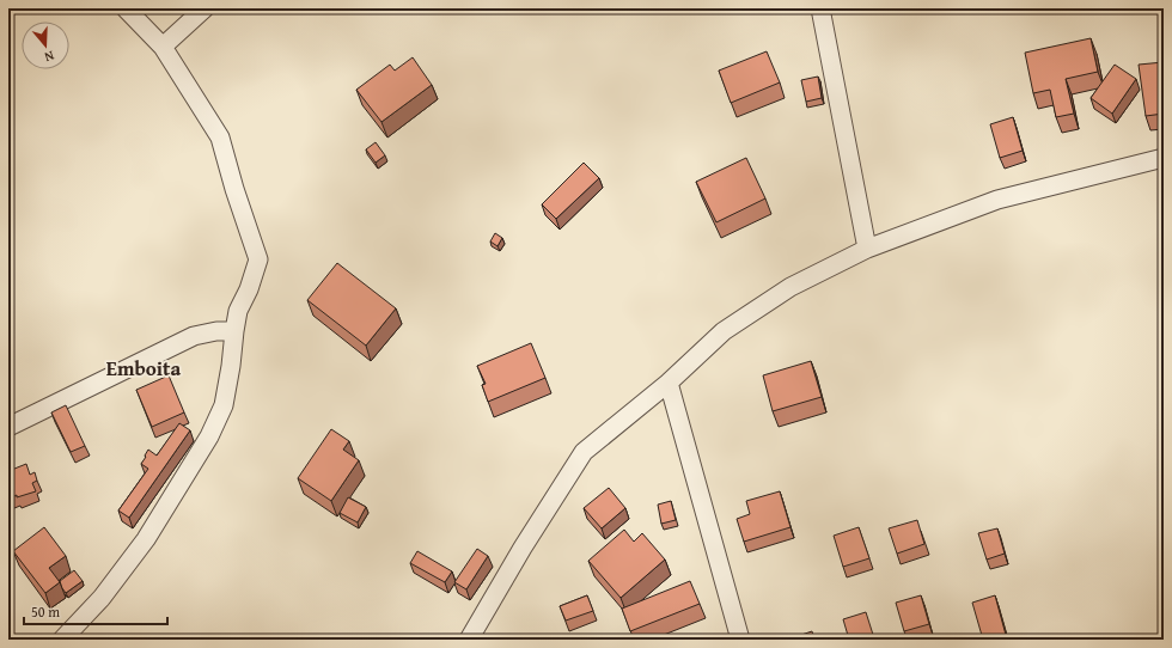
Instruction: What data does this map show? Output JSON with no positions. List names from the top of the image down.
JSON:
{
  "districts": ["Emboita"],
  "scale_bar": "50 m",
  "north": "bottom"
}
